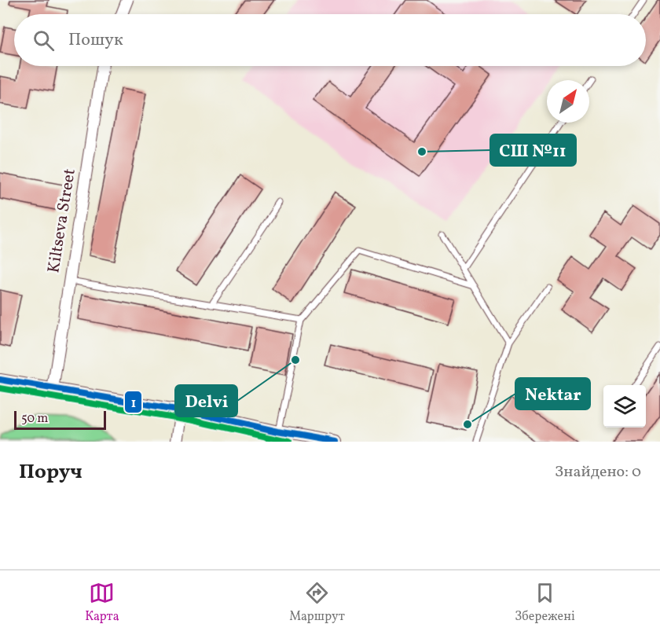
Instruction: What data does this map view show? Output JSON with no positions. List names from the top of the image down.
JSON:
{
  "streets": {
    "street": ["Kiltseva Street"]
  },
  "places": ["СШ №11", "Delvi", "Nektar"],
  "lines": ["transit line 1"],
  "scale_bar": "50 m",
  "north": "top right",
  "page": {
    "search": "Пошук",
    "scale": "50 m",
    "heading": ["Поруч", "Знайдено: 0"],
    "nav": ["Карта", "Маршрут", "Збережені"]
  }
}
